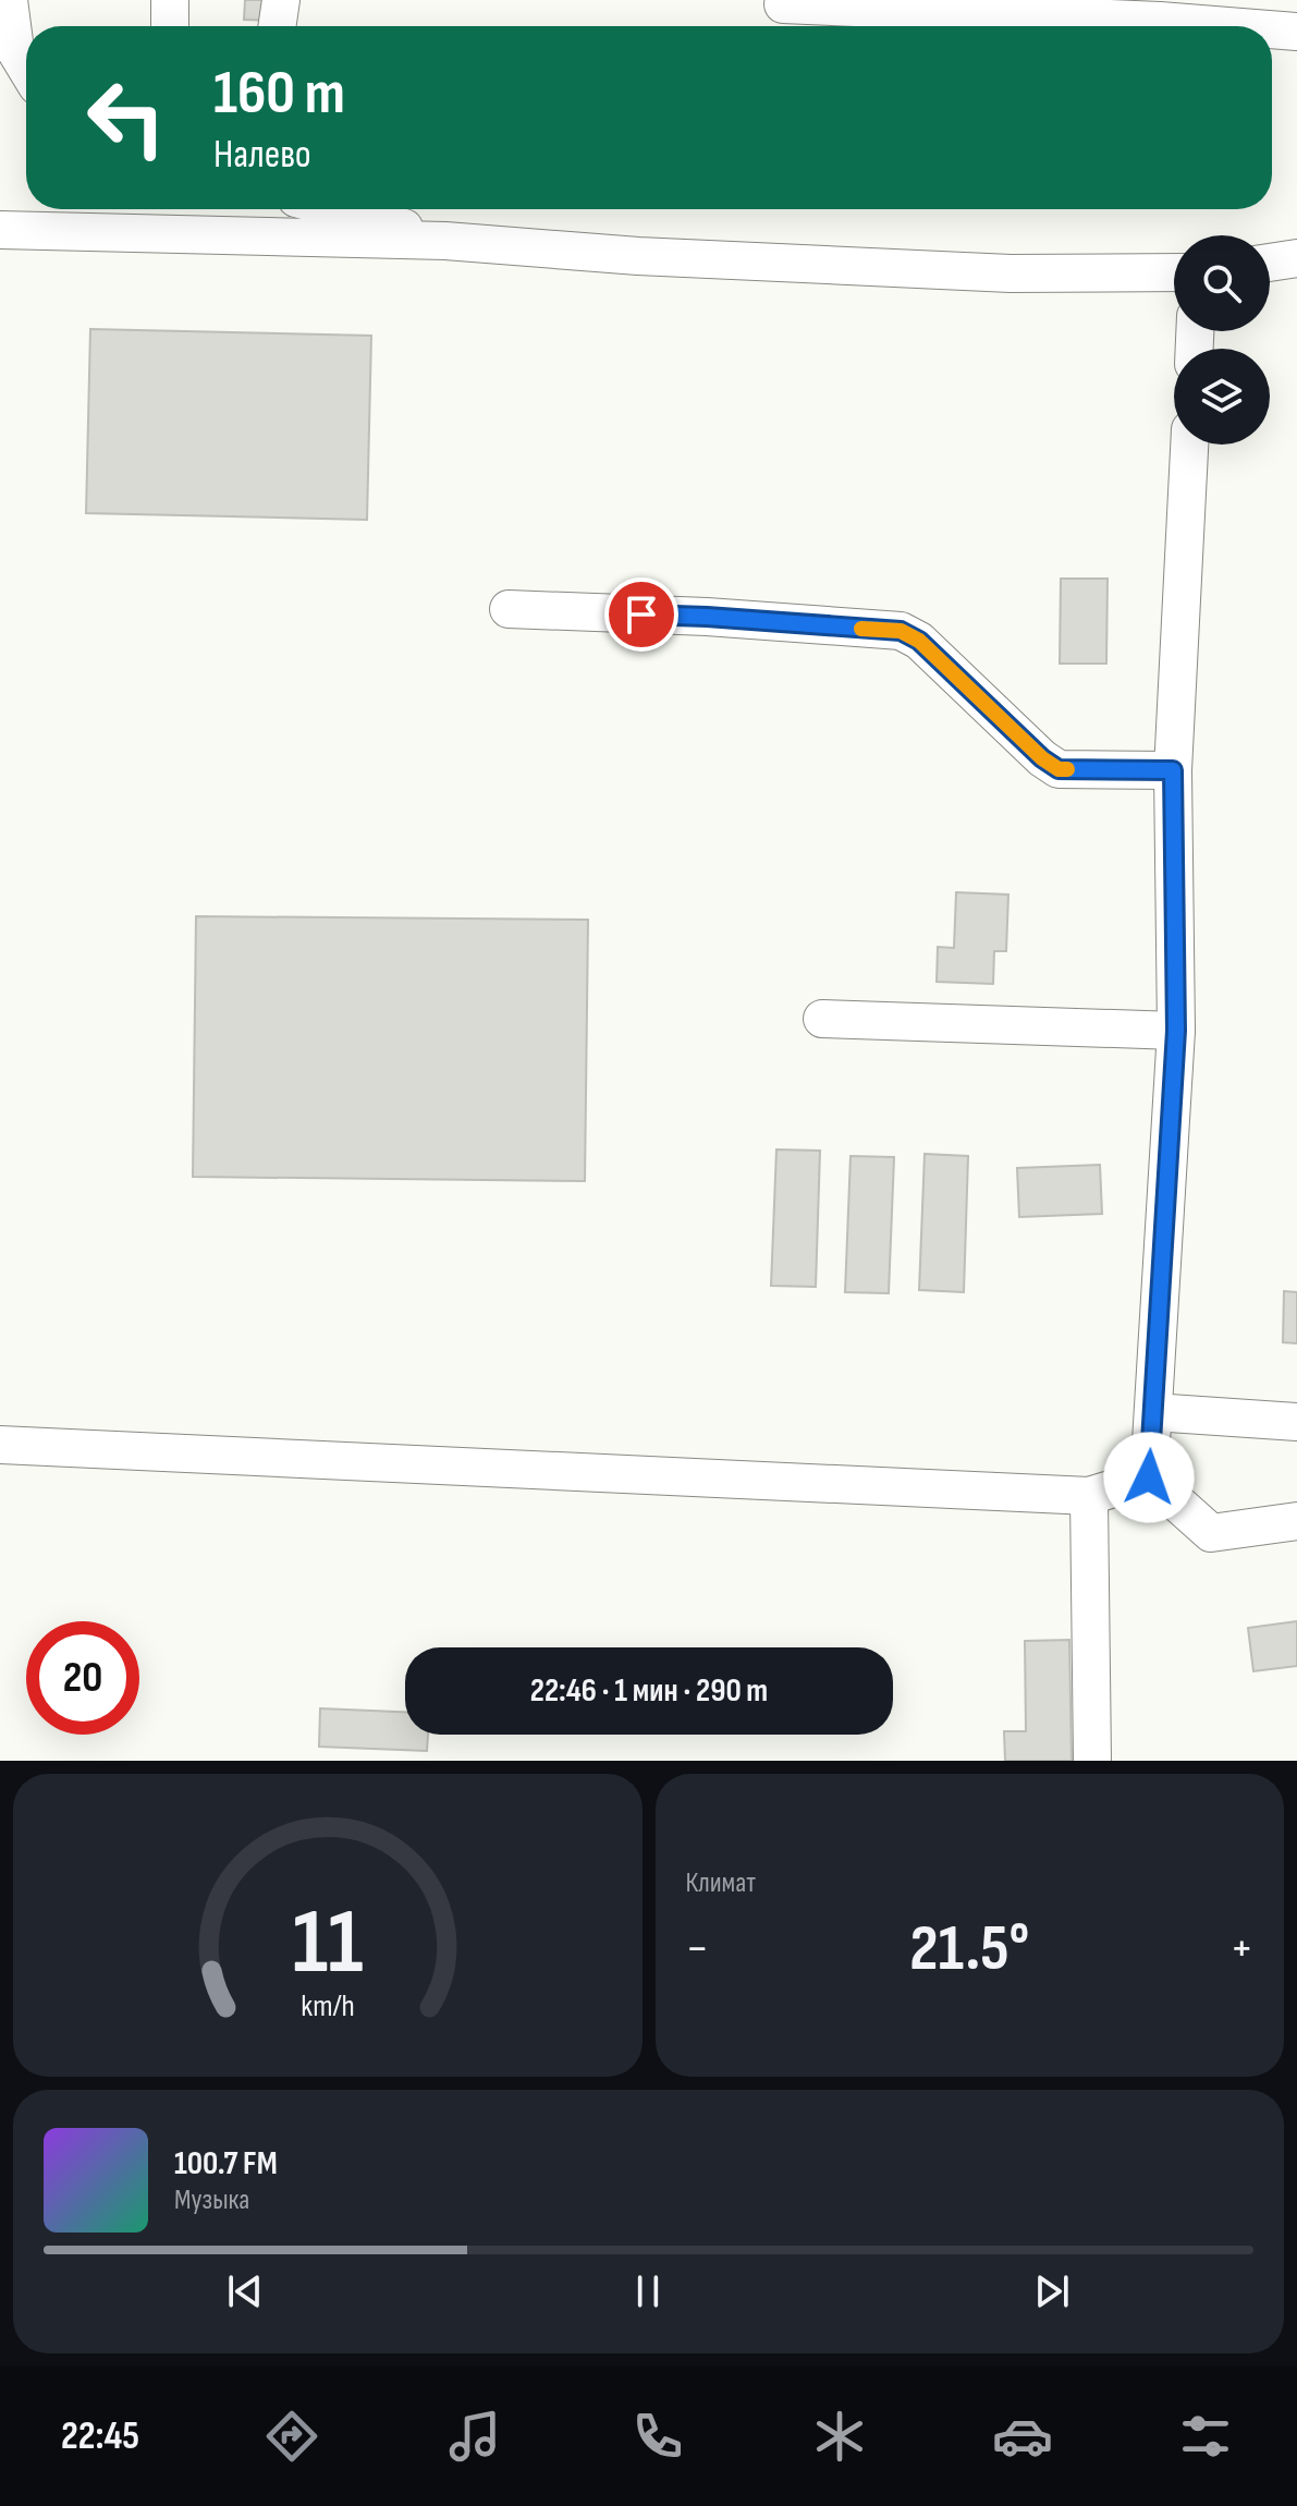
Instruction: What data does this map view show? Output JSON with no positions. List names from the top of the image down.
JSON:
{
  "page": {
    "turn": ["160 m", "Налево"],
    "limit": "20",
    "trip": "22:46 · 1 мин · 290 m",
    "tile": "Климат",
    "heat": ["−", "21.5°", "+"],
    "song": ["100.7 FM", "Музыка"],
    "tabs": "22:45",
    "gauge": ["11", "km/h"]
  }
}
